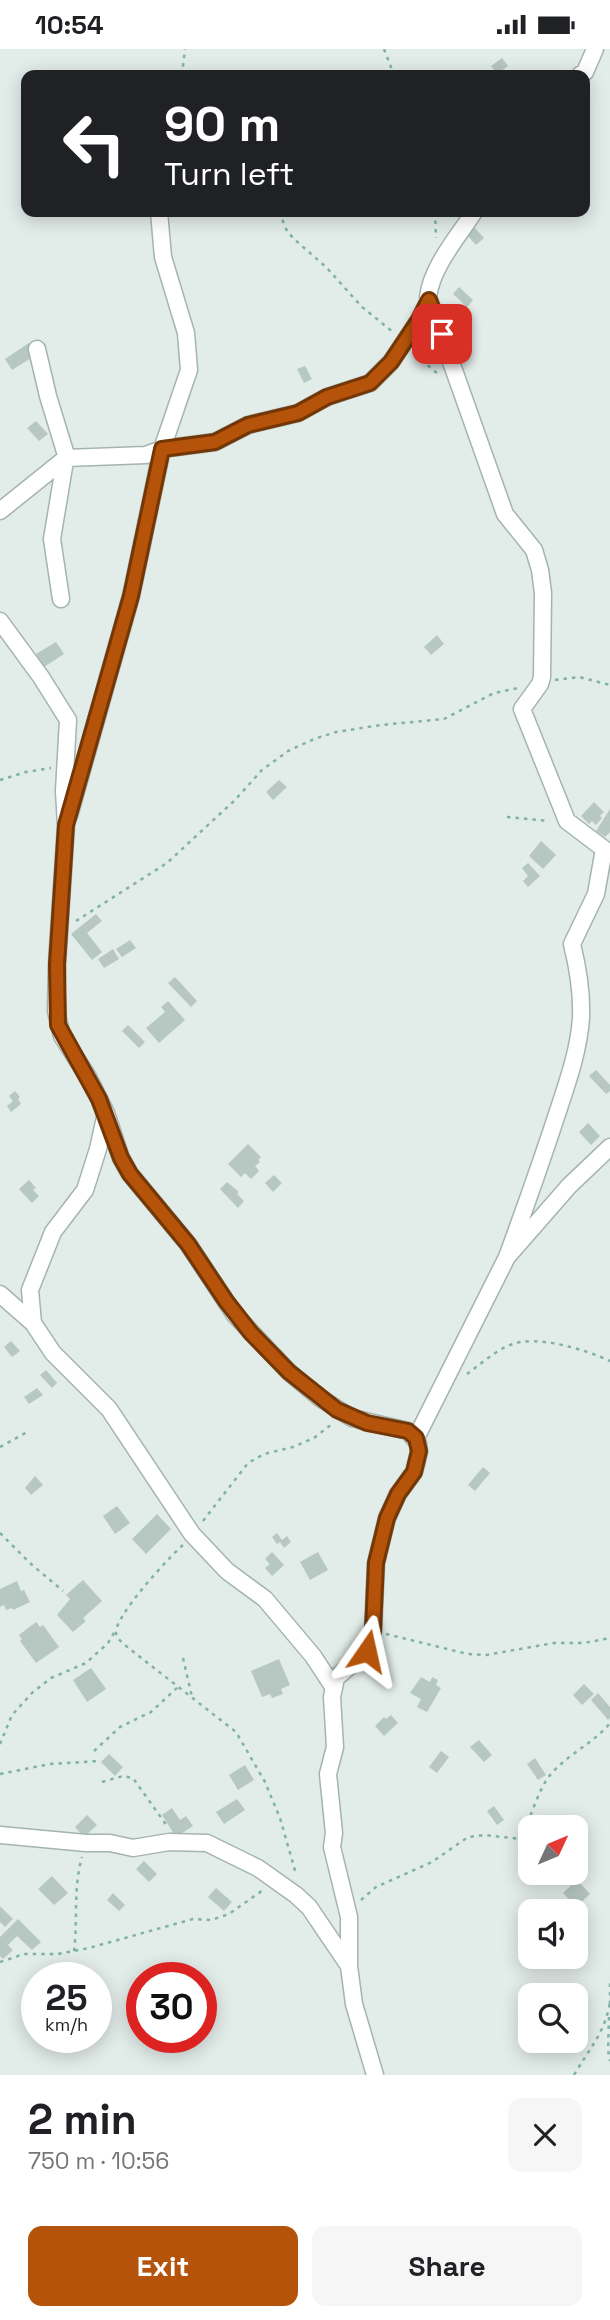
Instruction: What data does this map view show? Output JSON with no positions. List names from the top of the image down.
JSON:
{
  "north": "top right",
  "page": {
    "status": "10:54",
    "turn": ["90 m", "Turn left"],
    "speed": "25 km/h",
    "limit": "30",
    "heading": ["2 min", "750 m · 10:56"],
    "buttons": ["Exit", "Share"]
  }
}
